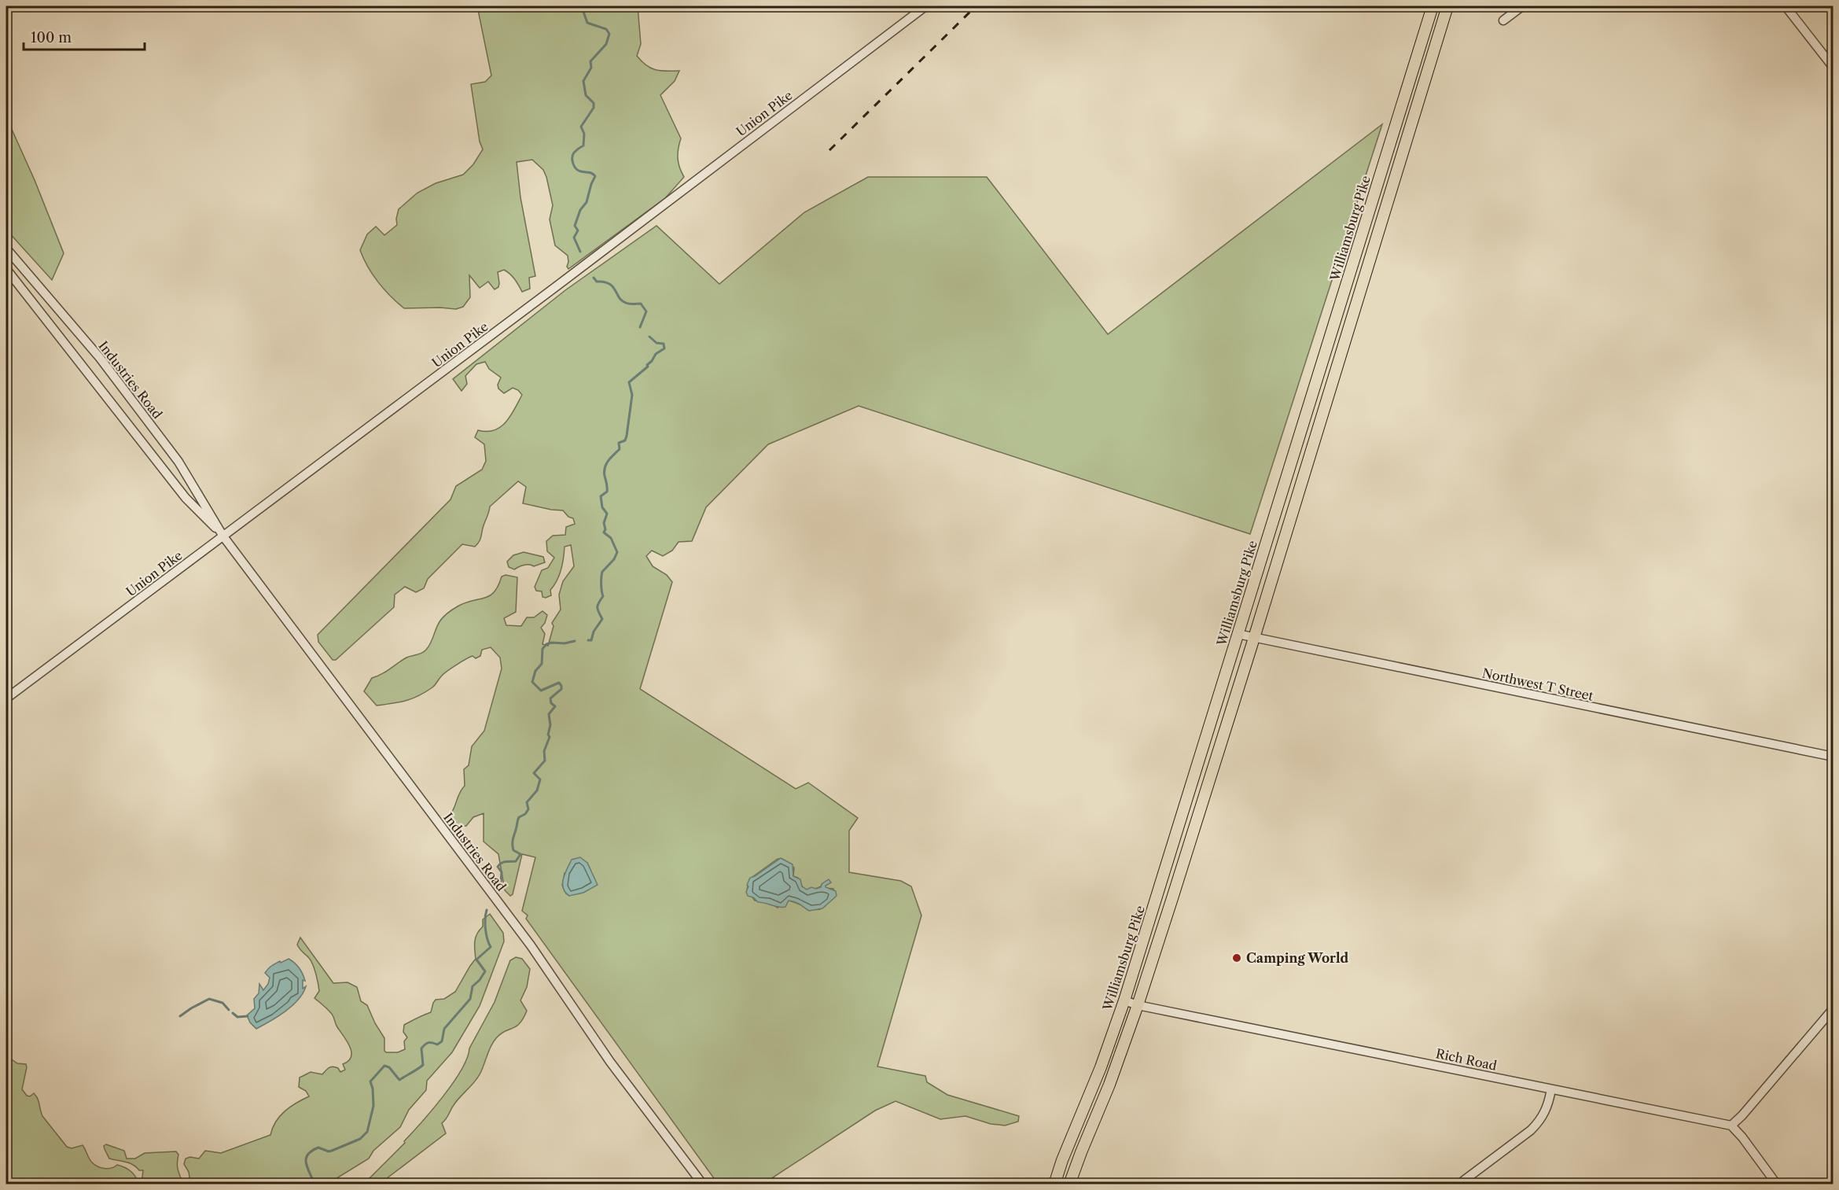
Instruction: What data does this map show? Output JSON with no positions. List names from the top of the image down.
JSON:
{
  "streets": {
    "main road": ["Williamsburg Pike"],
    "street": [
      "Union Pike",
      "Industries Road",
      "Northwest T Street",
      "Rich Road"
    ]
  },
  "crossings": [
    ["Union Pike", "Industries Road"],
    ["Williamsburg Pike", "Northwest T Street"],
    ["Williamsburg Pike", "Rich Road"]
  ],
  "places": ["Camping World"],
  "scale_bar": "100 m"
}
